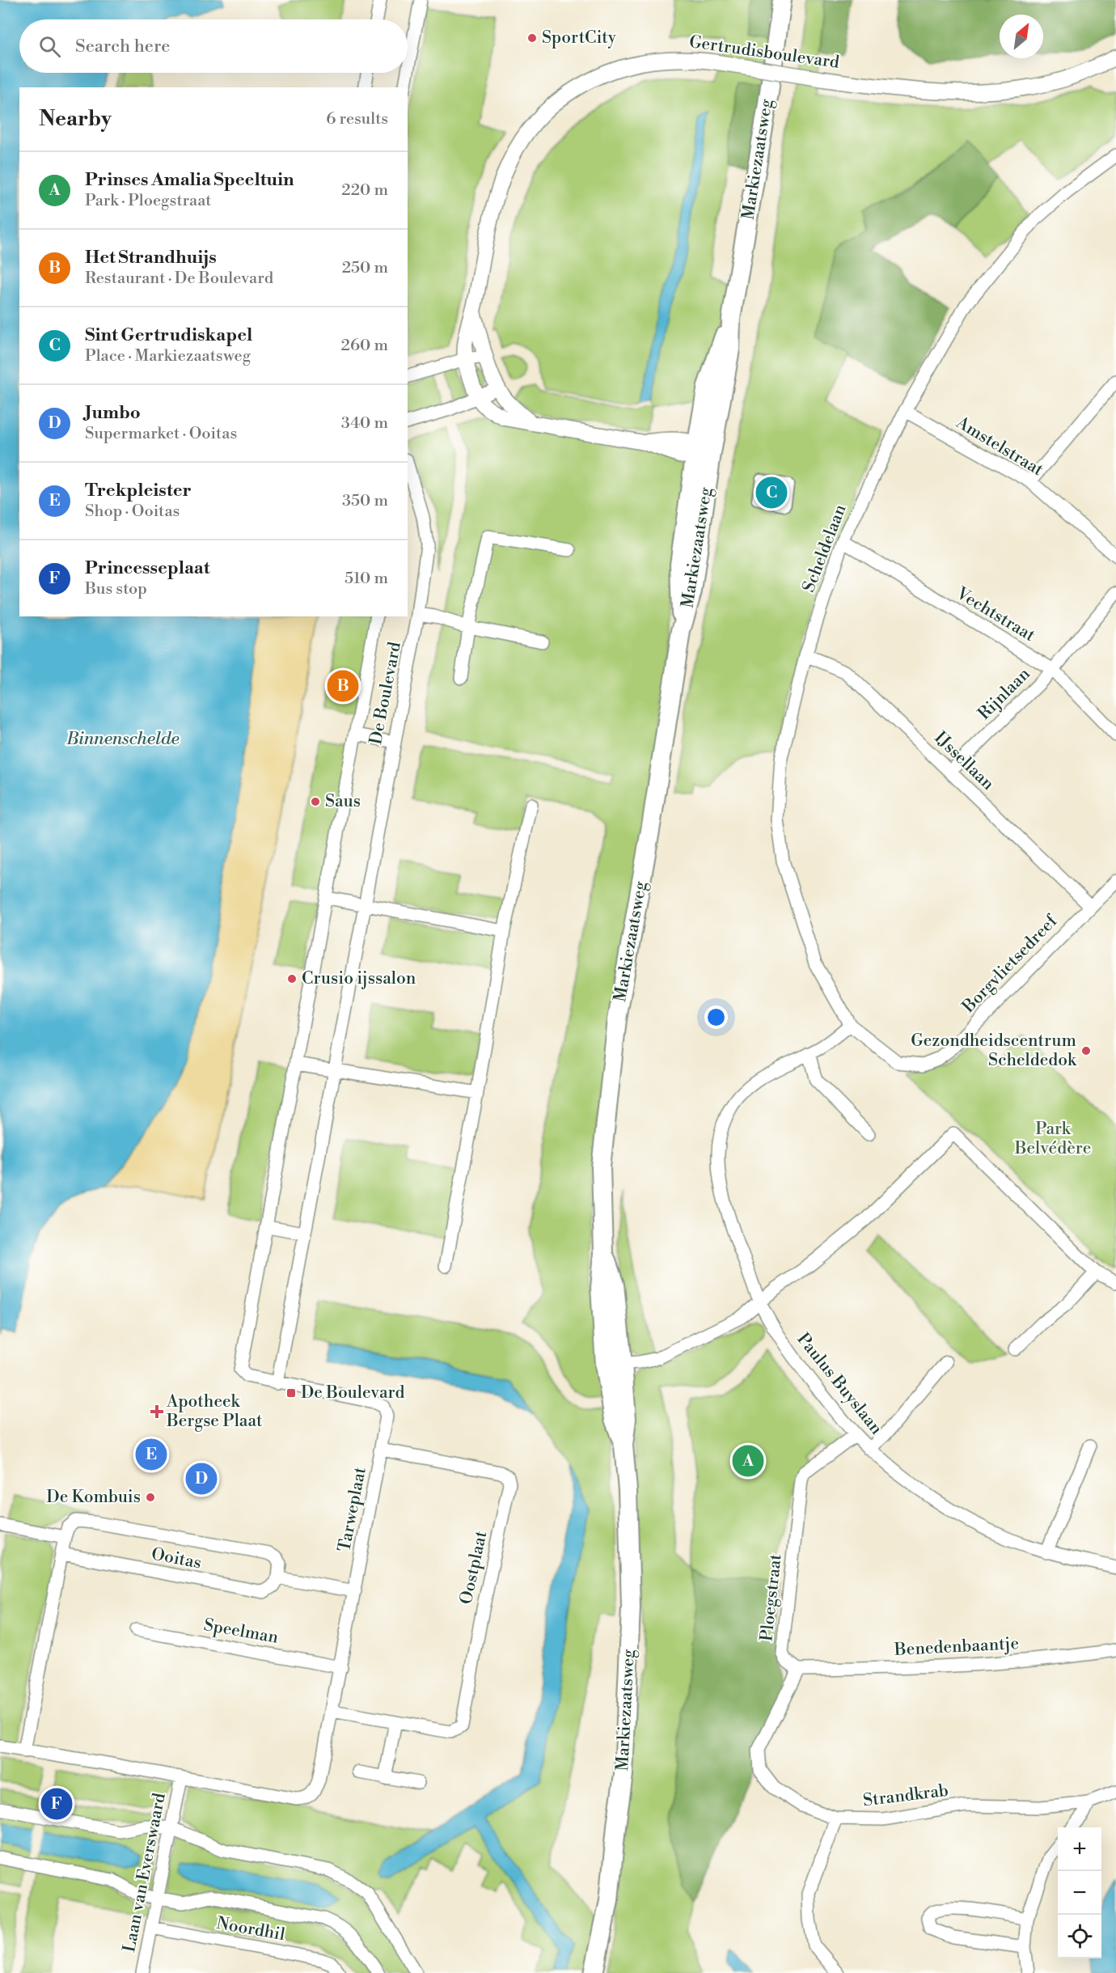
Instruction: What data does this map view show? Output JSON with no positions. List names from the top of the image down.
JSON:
{
  "streets": {
    "main road": ["Markiezaatsweg"],
    "street": [
      "Gertrudisboulevard",
      "Amstelstraat",
      "Scheldelaan",
      "Vechtstraat",
      "De Boulevard",
      "Rijnlaan",
      "IJssellaan",
      "Borgvlietsedreef",
      "Paulus Buyslaan",
      "Tarweplaat",
      "Ooitas",
      "Oostplaat",
      "Ploegstraat",
      "Speelman",
      "Benedenbaantje",
      "Strandkrab",
      "Laan van Everswaard",
      "Noordhil"
    ]
  },
  "crossings": [
    ["Amstelstraat", "Scheldelaan"],
    ["Scheldelaan", "Vechtstraat"],
    ["Scheldelaan", "IJssellaan"],
    ["Scheldelaan", "Borgvlietsedreef"],
    ["Scheldelaan", "Paulus Buyslaan"],
    ["Vechtstraat", "Rijnlaan"],
    ["De Boulevard", "Tarweplaat"],
    ["Rijnlaan", "IJssellaan"],
    ["IJssellaan", "Borgvlietsedreef"],
    ["Borgvlietsedreef", "Paulus Buyslaan"],
    ["Paulus Buyslaan", "Ploegstraat"],
    ["Tarweplaat", "Oostplaat"],
    ["Tarweplaat", "Speelman"],
    ["Tarweplaat", "Laan van Everswaard"],
    ["Ploegstraat", "Benedenbaantje"],
    ["Laan van Everswaard", "Noordhil"]
  ],
  "water": ["Binnenschelde"],
  "parks": ["Park Belvédère"],
  "places": {
    "other": [
      "SportCity",
      "Saus",
      "Crusio ijssalon",
      "Gezondheidscentrum Scheldedok",
      "De Kombuis"
    ],
    "transit": ["De Boulevard"],
    "health": ["Apotheek Bergse Plaat"]
  },
  "north": "top right",
  "page": {
    "search": "Search here",
    "heading": ["Nearby", "6 results"],
    "list": [
      {
        "mark": "A",
        "name": "Prinses Amalia Speeltuin",
        "note": "Park · Ploegstraat",
        "value": "220 m"
      },
      {
        "mark": "B",
        "name": "Het Strandhuijs",
        "note": "Restaurant · De Boulevard",
        "value": "250 m"
      },
      {
        "mark": "C",
        "name": "Sint Gertrudiskapel",
        "note": "Place · Markiezaatsweg",
        "value": "260 m"
      },
      {
        "mark": "D",
        "name": "Jumbo",
        "note": "Supermarket · Ooitas",
        "value": "340 m"
      },
      {
        "mark": "E",
        "name": "Trekpleister",
        "note": "Shop · Ooitas",
        "value": "350 m"
      },
      {
        "mark": "F",
        "name": "Princesseplaat",
        "note": "Bus stop",
        "value": "510 m"
      }
    ],
    "pins": [
      "C",
      "B",
      "E",
      "A",
      "D",
      "F"
    ],
    "map_buttons": ["+", "−"]
  }
}
